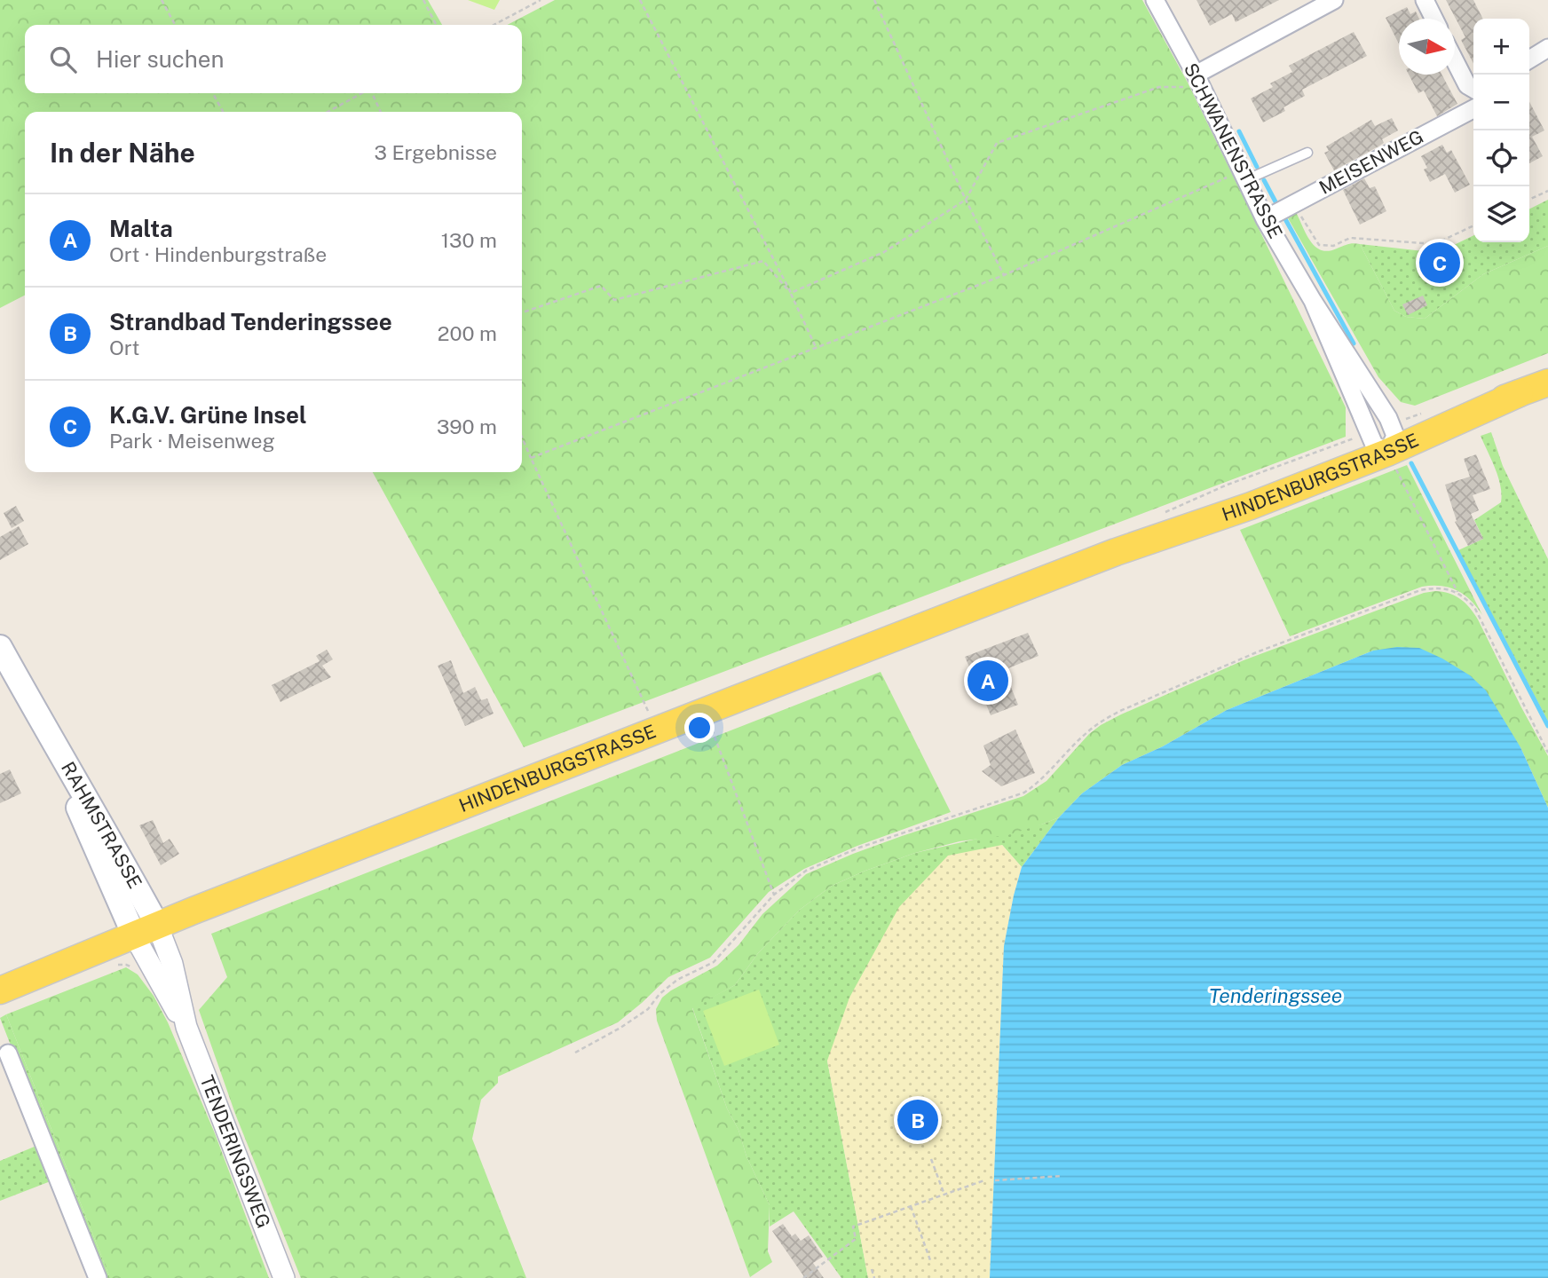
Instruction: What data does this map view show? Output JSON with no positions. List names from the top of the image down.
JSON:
{
  "streets": {
    "main road": ["HINDENBURGSTRASSE", "RAHMSTRASSE"],
    "street": ["SCHWANENSTRASSE", "MEISENWEG", "TENDERINGSWEG"]
  },
  "crossings": [
    ["SCHWANENSTRASSE", "MEISENWEG"],
    ["SCHWANENSTRASSE", "HINDENBURGSTRASSE"],
    ["HINDENBURGSTRASSE", "RAHMSTRASSE"],
    ["HINDENBURGSTRASSE", "TENDERINGSWEG"],
    ["RAHMSTRASSE", "TENDERINGSWEG"]
  ],
  "water": ["Tenderingssee"],
  "north": "right",
  "page": {
    "map_buttons": ["+", "−"],
    "search": "Hier suchen",
    "heading": ["In der Nähe", "3 Ergebnisse"],
    "list": [
      {
        "mark": "A",
        "name": "Malta",
        "note": "Ort · Hindenburgstraße",
        "value": "130 m"
      },
      {
        "mark": "B",
        "name": "Strandbad Tenderingssee",
        "note": "Ort",
        "value": "200 m"
      },
      {
        "mark": "C",
        "name": "K.G.V. Grüne Insel",
        "note": "Park · Meisenweg",
        "value": "390 m"
      }
    ],
    "pins": ["C", "A", "B"]
  }
}
